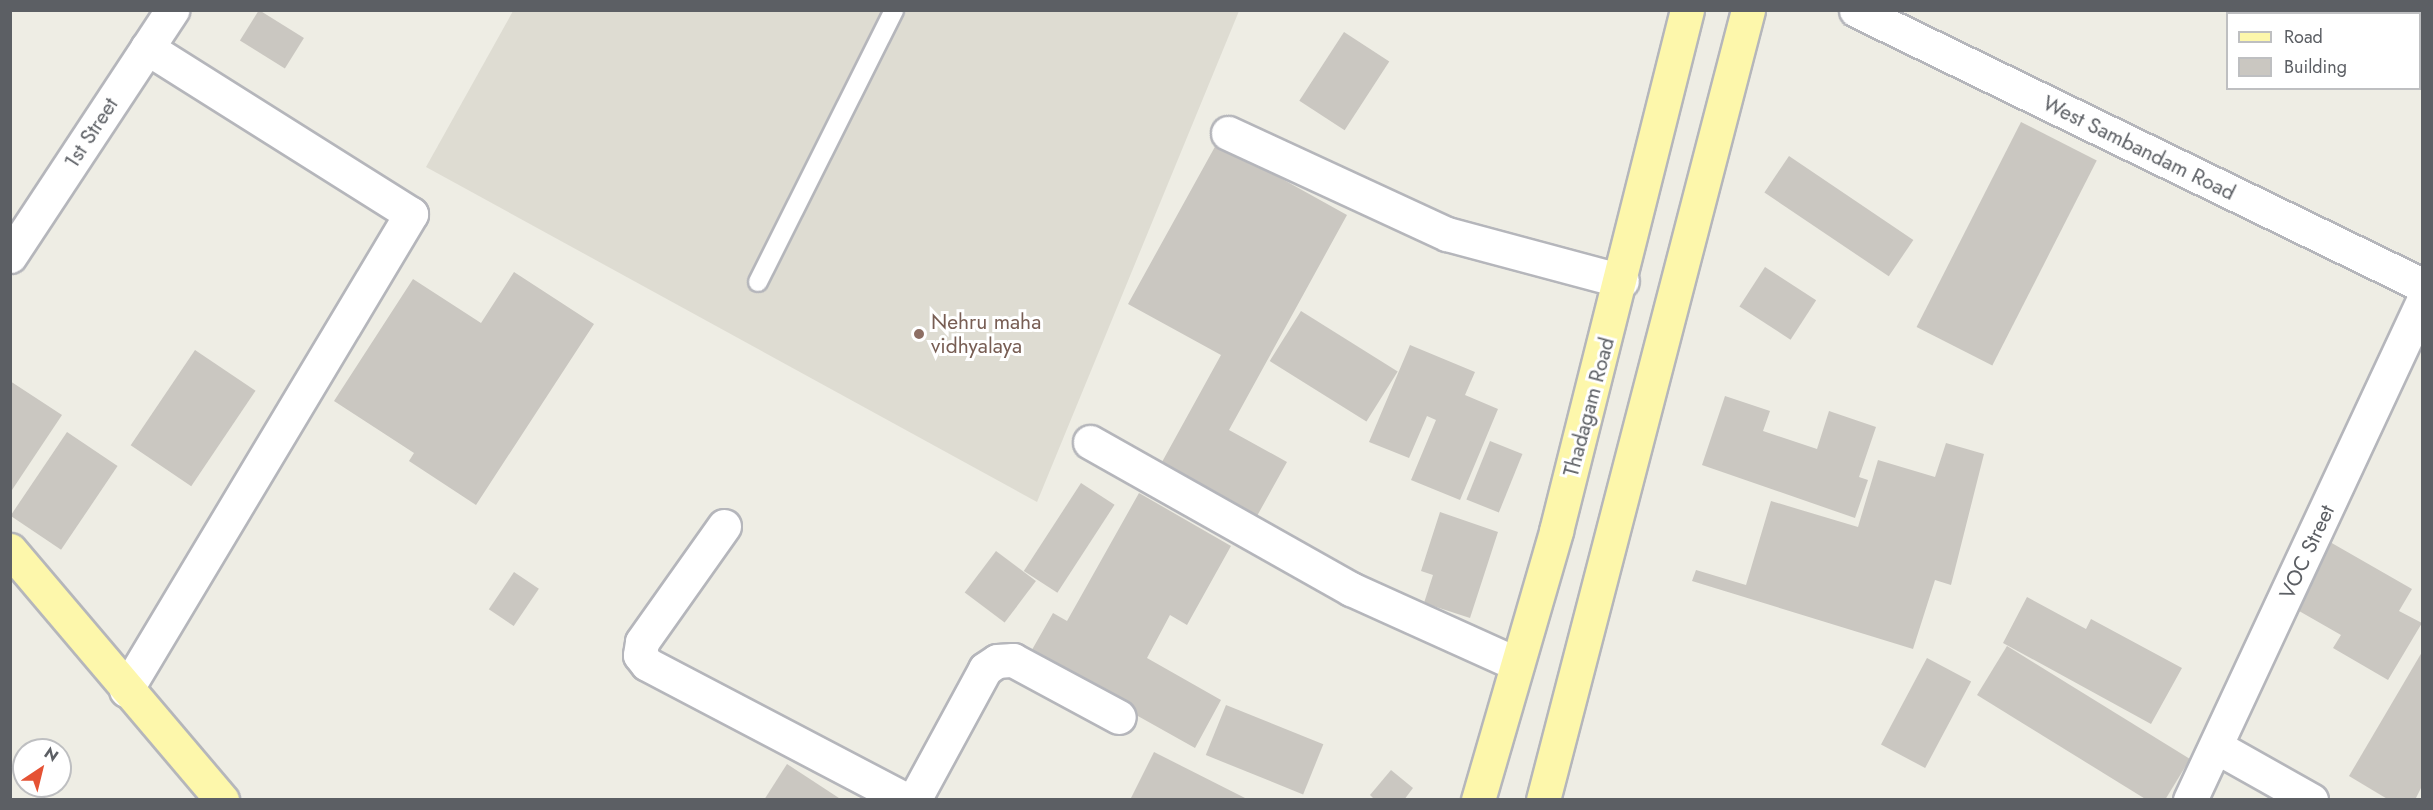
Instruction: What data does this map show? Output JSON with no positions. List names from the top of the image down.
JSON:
{
  "streets": {
    "main road": ["Thadagam Road"],
    "street": ["1st Street", "West Sambandam Road", "VOC Street"]
  },
  "places": ["Nehru maha vidhyalaya"],
  "legend": ["Road", "Building"],
  "north": "top right"
}
